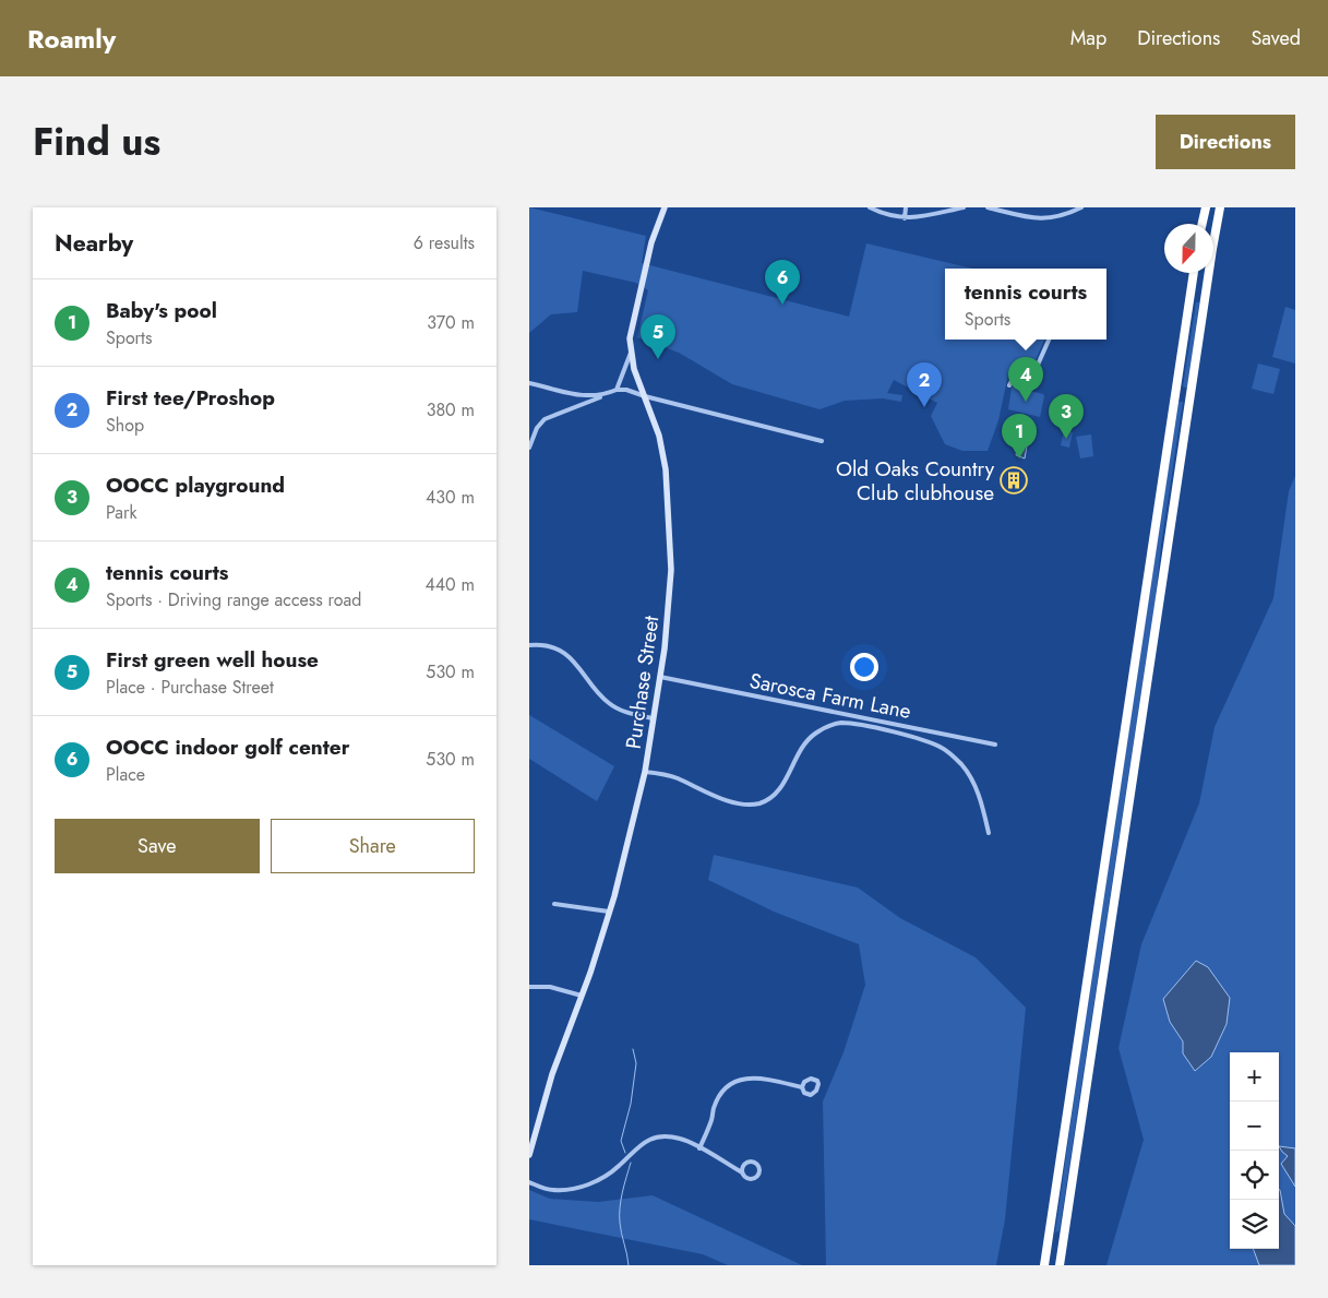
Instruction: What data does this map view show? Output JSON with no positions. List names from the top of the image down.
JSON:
{
  "streets": {
    "main road": ["Purchase Street"],
    "street": ["Sarosca Farm Lane"]
  },
  "crossings": [
    ["Purchase Street", "Sarosca Farm Lane"]
  ],
  "places": {
    "building": ["Old Oaks Country Club clubhouse"]
  },
  "north": "bottom",
  "page": {
    "header": "Roamly",
    "nav": ["Map", "Directions", "Saved"],
    "title": "Find us",
    "buttons": [
      "Directions",
      ["Save", "Share"]
    ],
    "heading": ["Nearby", "6 results"],
    "pins": [
      "6",
      "5",
      "4",
      "2",
      "3",
      "1"
    ],
    "popup": ["tennis courts", "Sports"],
    "list": [
      {
        "mark": "1",
        "name": "Baby's pool",
        "note": "Sports",
        "value": "370 m"
      },
      {
        "mark": "2",
        "name": "First tee/Proshop",
        "note": "Shop",
        "value": "380 m"
      },
      {
        "mark": "3",
        "name": "OOCC playground",
        "note": "Park",
        "value": "430 m"
      },
      {
        "mark": "4",
        "name": "tennis courts",
        "note": "Sports · Driving range access road",
        "value": "440 m"
      },
      {
        "mark": "5",
        "name": "First green well house",
        "note": "Place · Purchase Street",
        "value": "530 m"
      },
      {
        "mark": "6",
        "name": "OOCC indoor golf center",
        "note": "Place",
        "value": "530 m"
      }
    ],
    "map_buttons": ["+", "−"]
  }
}
